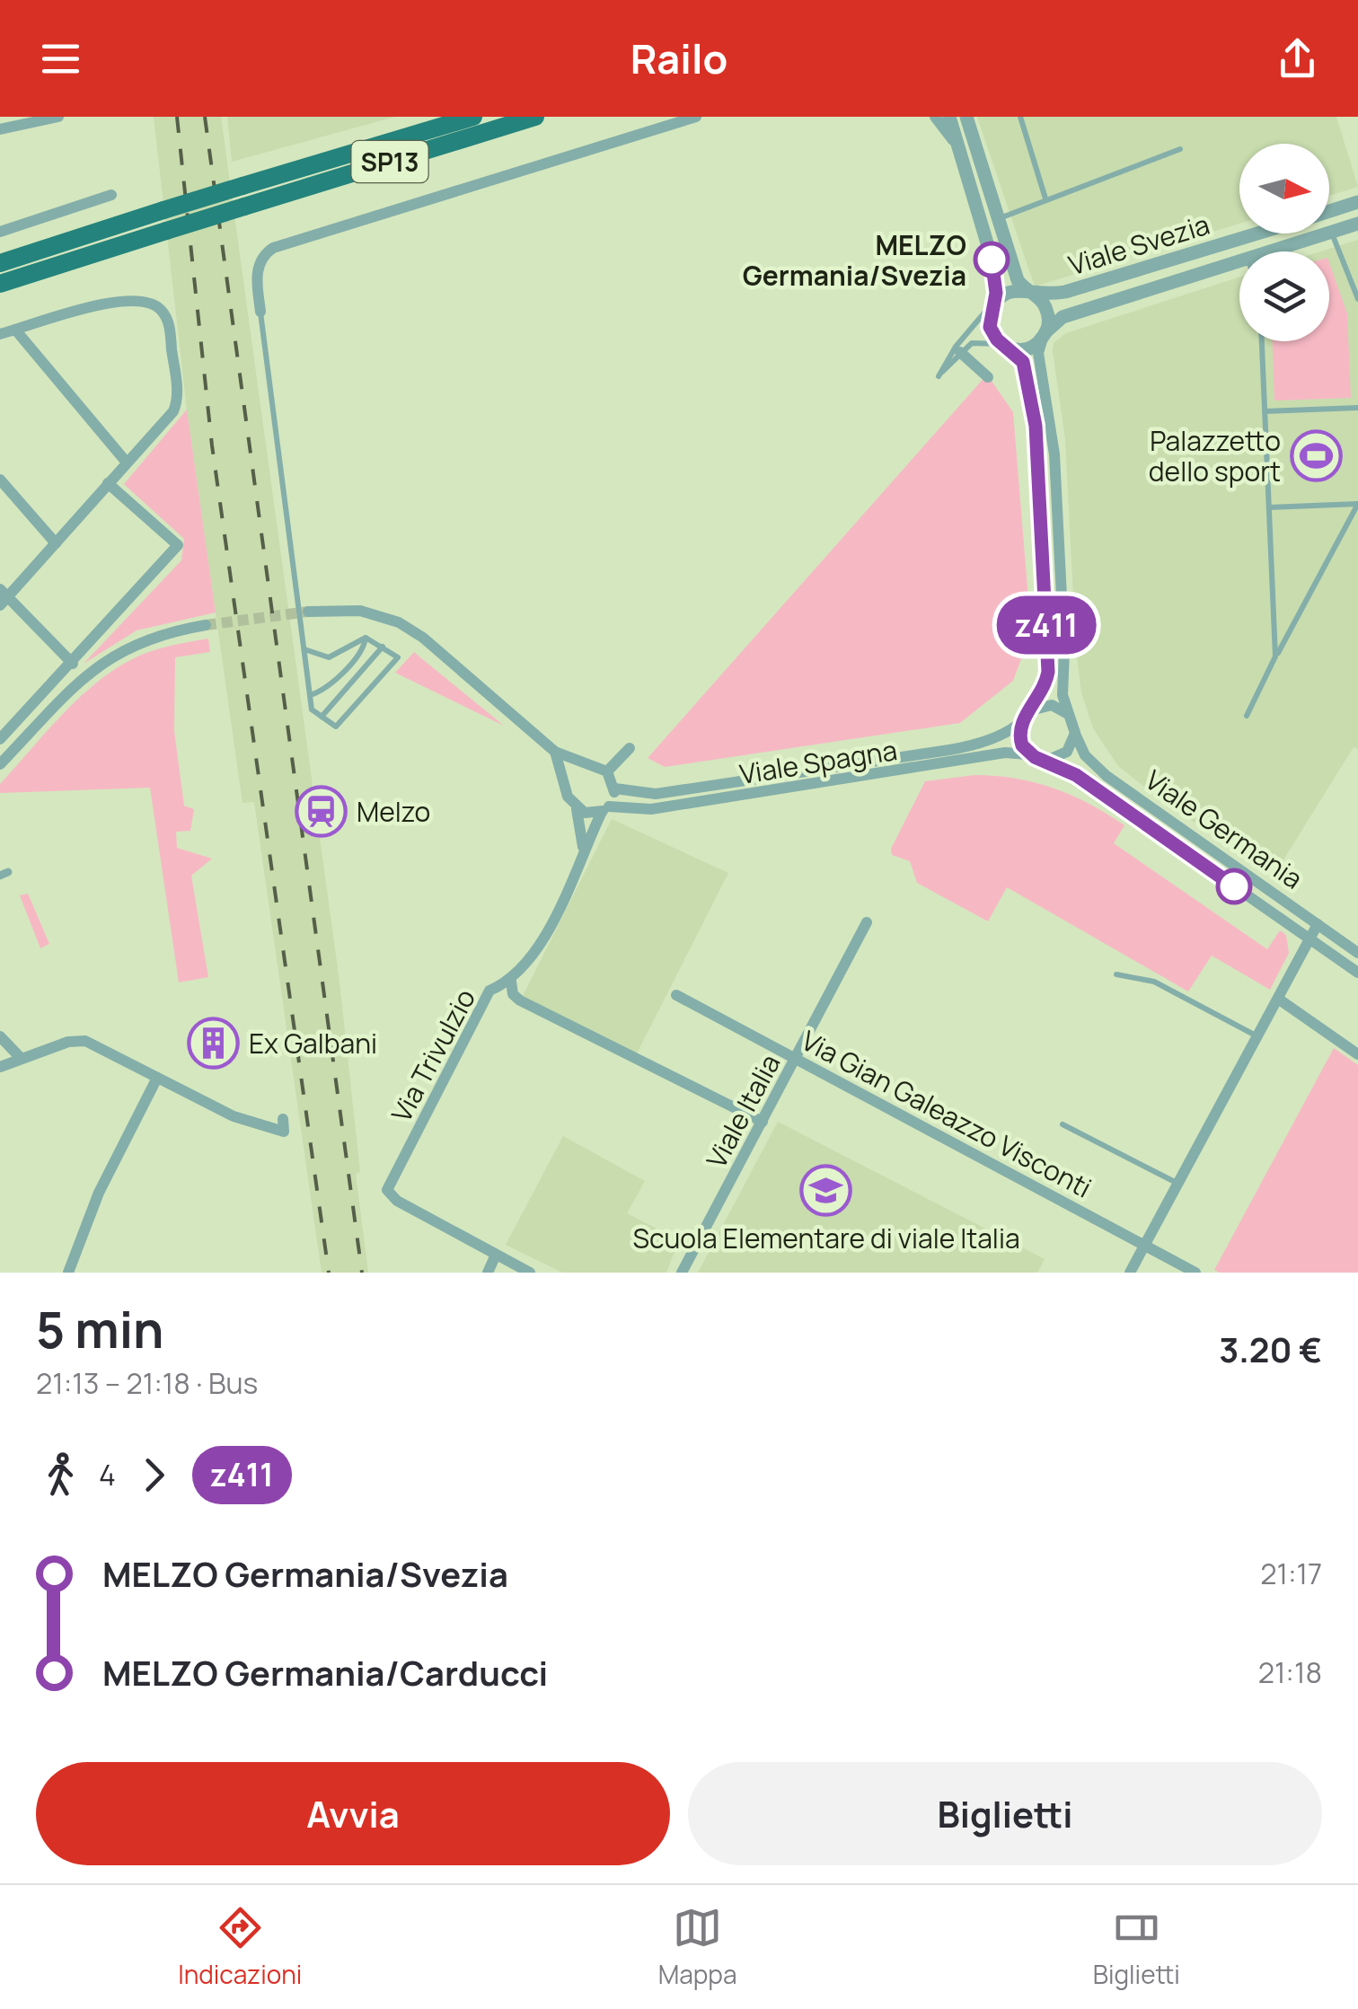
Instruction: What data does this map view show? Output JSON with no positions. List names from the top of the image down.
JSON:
{
  "streets": {
    "main road": ["SP13"],
    "street": [
      "Viale Svezia",
      "Viale Spagna",
      "Viale Germania",
      "Via Trivulzio",
      "Viale Italia",
      "Via Gian Galeazzo Visconti"
    ]
  },
  "crossings": [
    ["Viale Spagna", "Viale Germania"],
    ["Viale Spagna", "Via Trivulzio"],
    ["Viale Italia", "Via Gian Galeazzo Visconti"]
  ],
  "places": {
    "other": ["MELZO Germania/Svezia"],
    "sports": ["Palazzetto dello sport"],
    "station": ["Melzo"],
    "building": ["Ex Galbani"],
    "school or university": ["Scuola Elementare di viale Italia"]
  },
  "lines": ["bus line z411"],
  "north": "right",
  "page": {
    "header": "Railo",
    "on_map": "z411",
    "heading": ["5 min", "21:13 – 21:18 · Bus", "3.20 €"],
    "legs": ["4", "z411"],
    "list": [
      {
        "name": "MELZO Germania/Svezia",
        "value": "21:17"
      },
      {
        "name": "MELZO Germania/Carducci",
        "value": "21:18"
      }
    ],
    "buttons": ["Avvia", "Biglietti"],
    "tabs": ["Indicazioni", "Mappa", "Biglietti"]
  }
}
